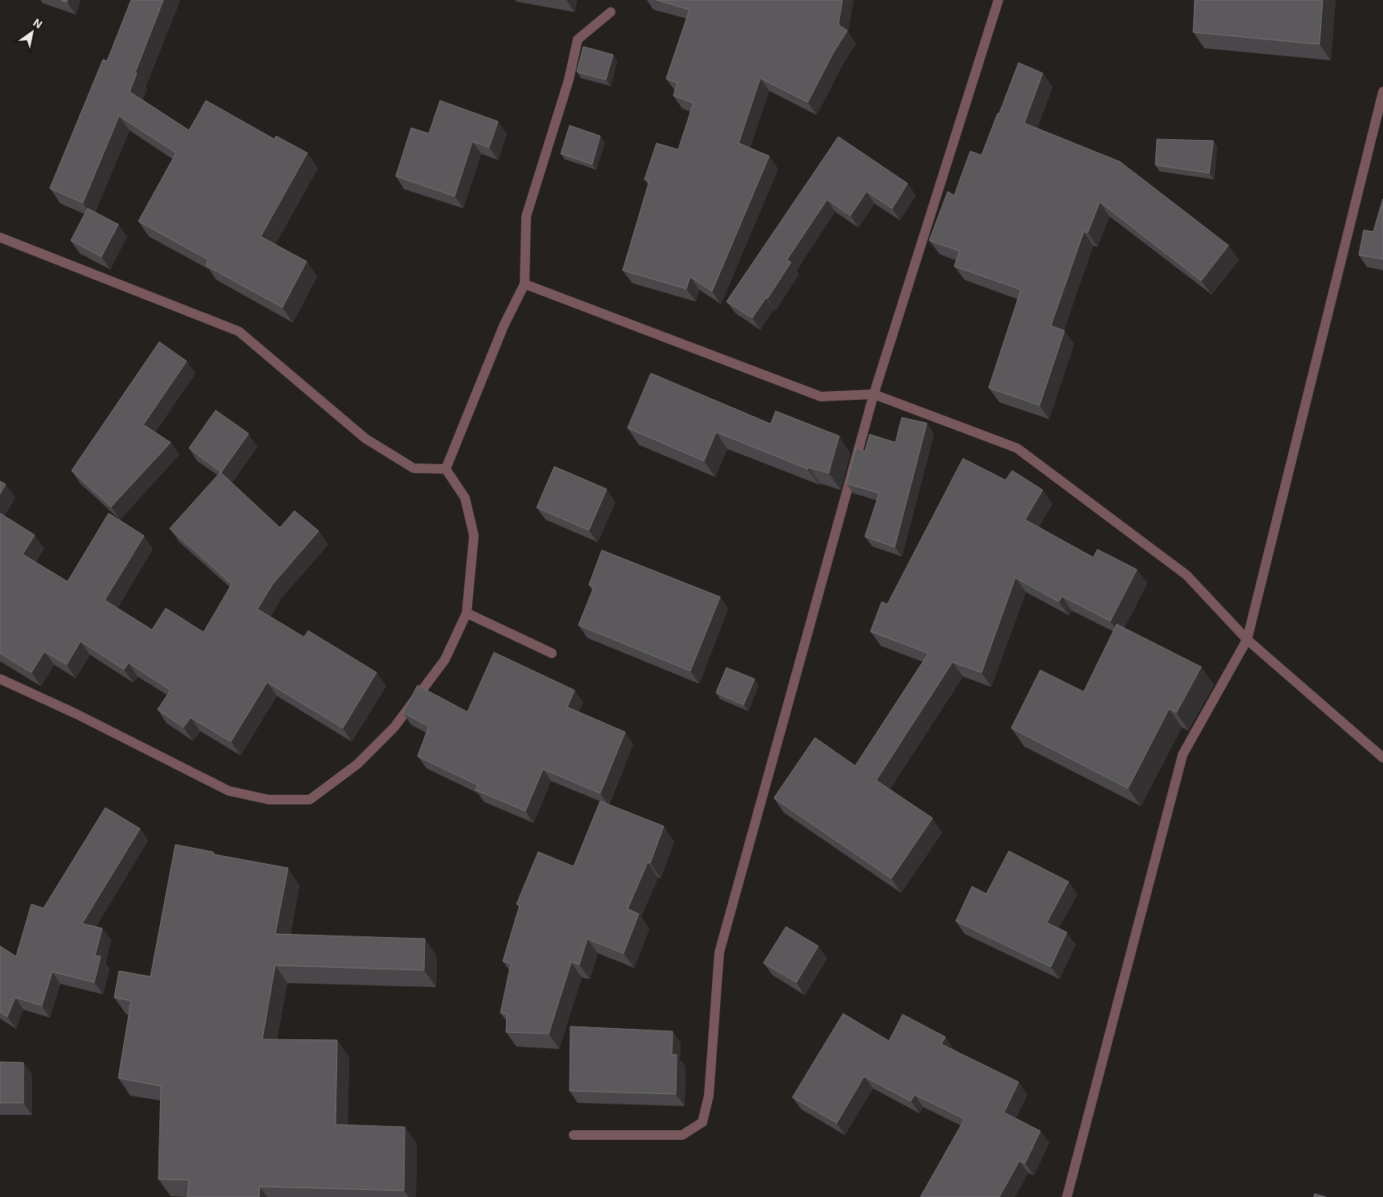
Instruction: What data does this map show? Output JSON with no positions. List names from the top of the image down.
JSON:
{
  "north": "top right"
}
